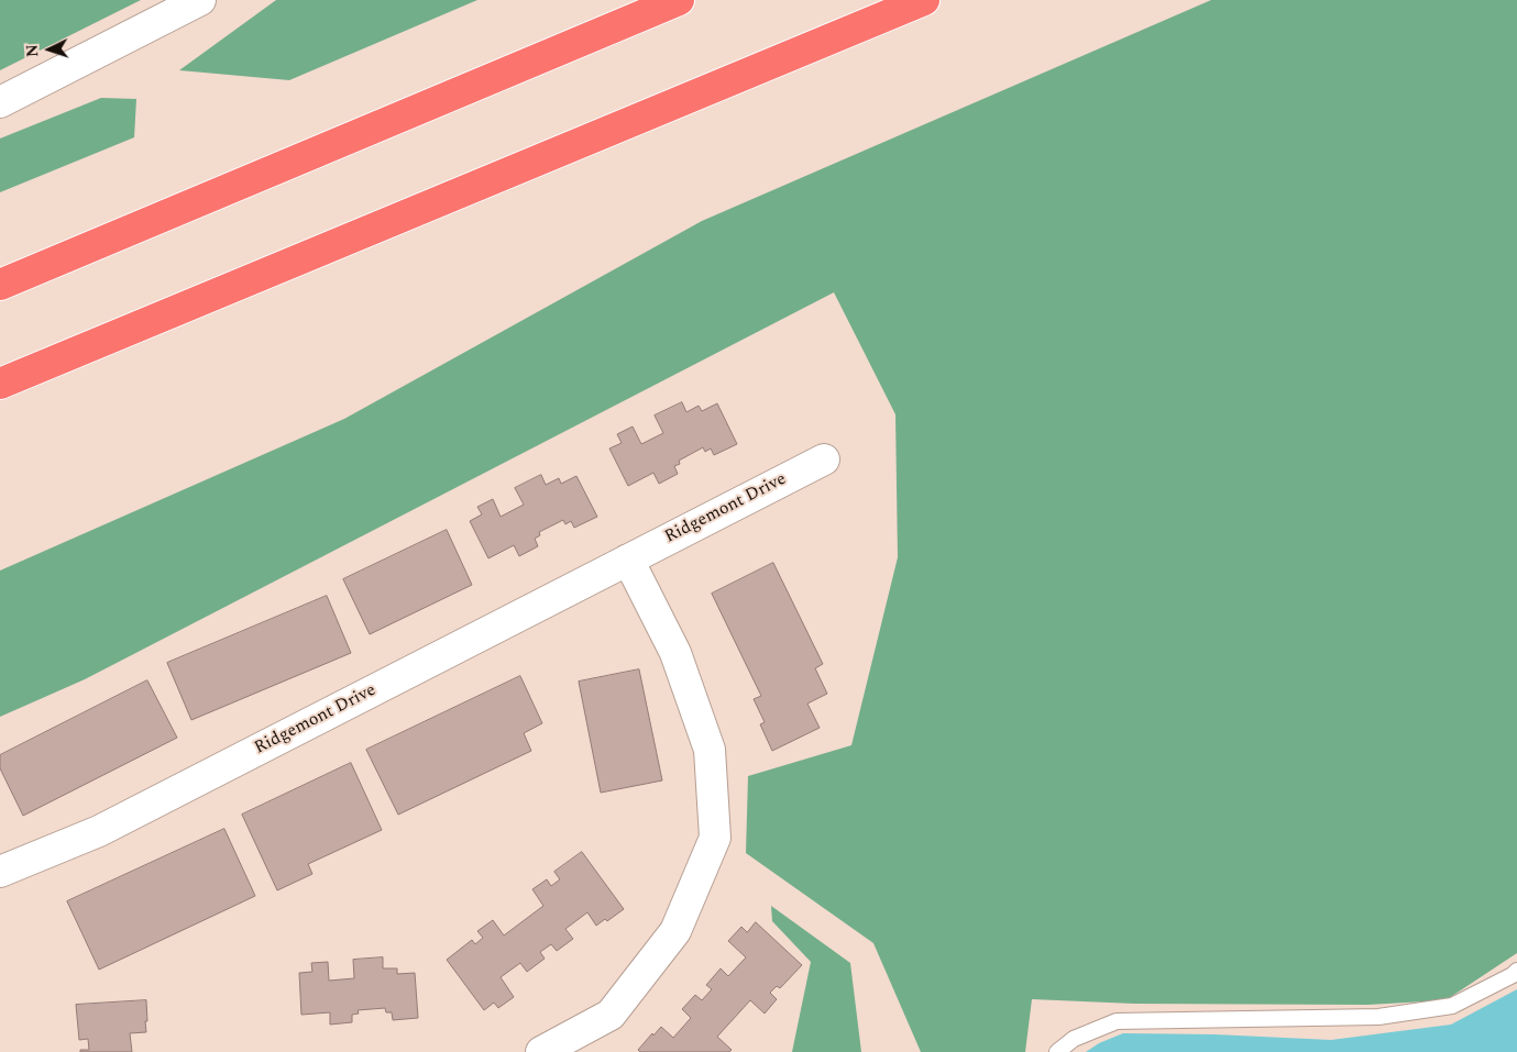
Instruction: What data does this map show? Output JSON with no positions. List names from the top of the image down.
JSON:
{
  "streets": {
    "street": ["Ridgemont Drive"]
  },
  "north": "left"
}
